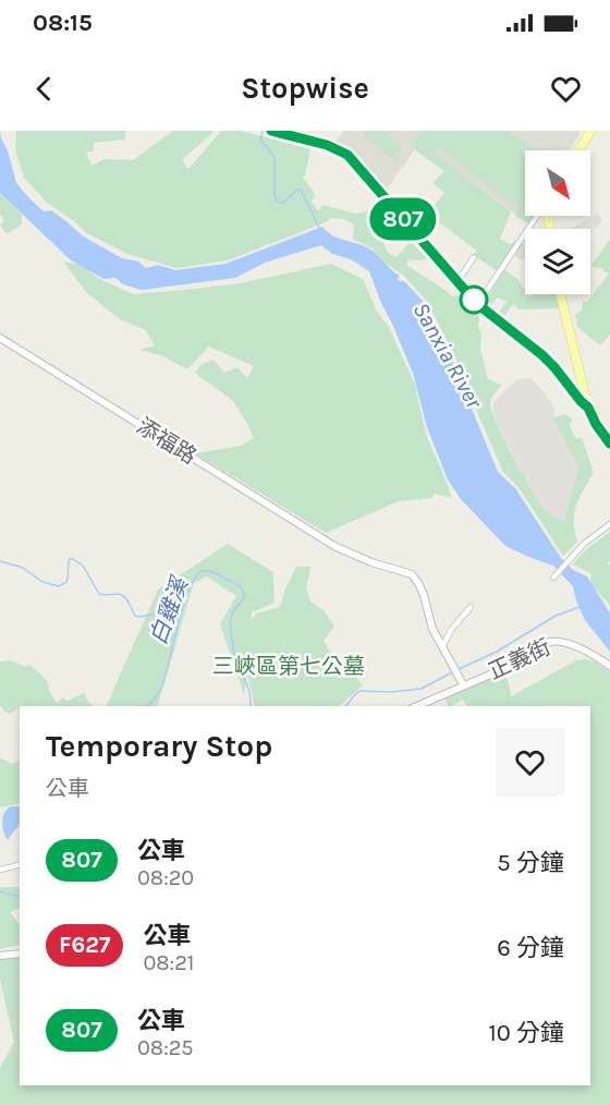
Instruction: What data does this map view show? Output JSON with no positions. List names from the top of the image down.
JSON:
{
  "streets": {
    "street": ["添福路", "正義街"]
  },
  "water": ["Sanxia River", "白雞溪"],
  "parks": ["三峽區第七公墓"],
  "lines": ["bus line 807"],
  "north": "bottom right",
  "page": {
    "status": "08:15",
    "header": "Stopwise",
    "on_map": "807",
    "heading": ["Temporary Stop", "公車"],
    "list": [
      {
        "mark": "807",
        "name": "公車",
        "note": "08:20",
        "value": "5 分鐘"
      },
      {
        "mark": "F627",
        "name": "公車",
        "note": "08:21",
        "value": "6 分鐘"
      },
      {
        "mark": "807",
        "name": "公車",
        "note": "08:25",
        "value": "10 分鐘"
      }
    ]
  }
}
